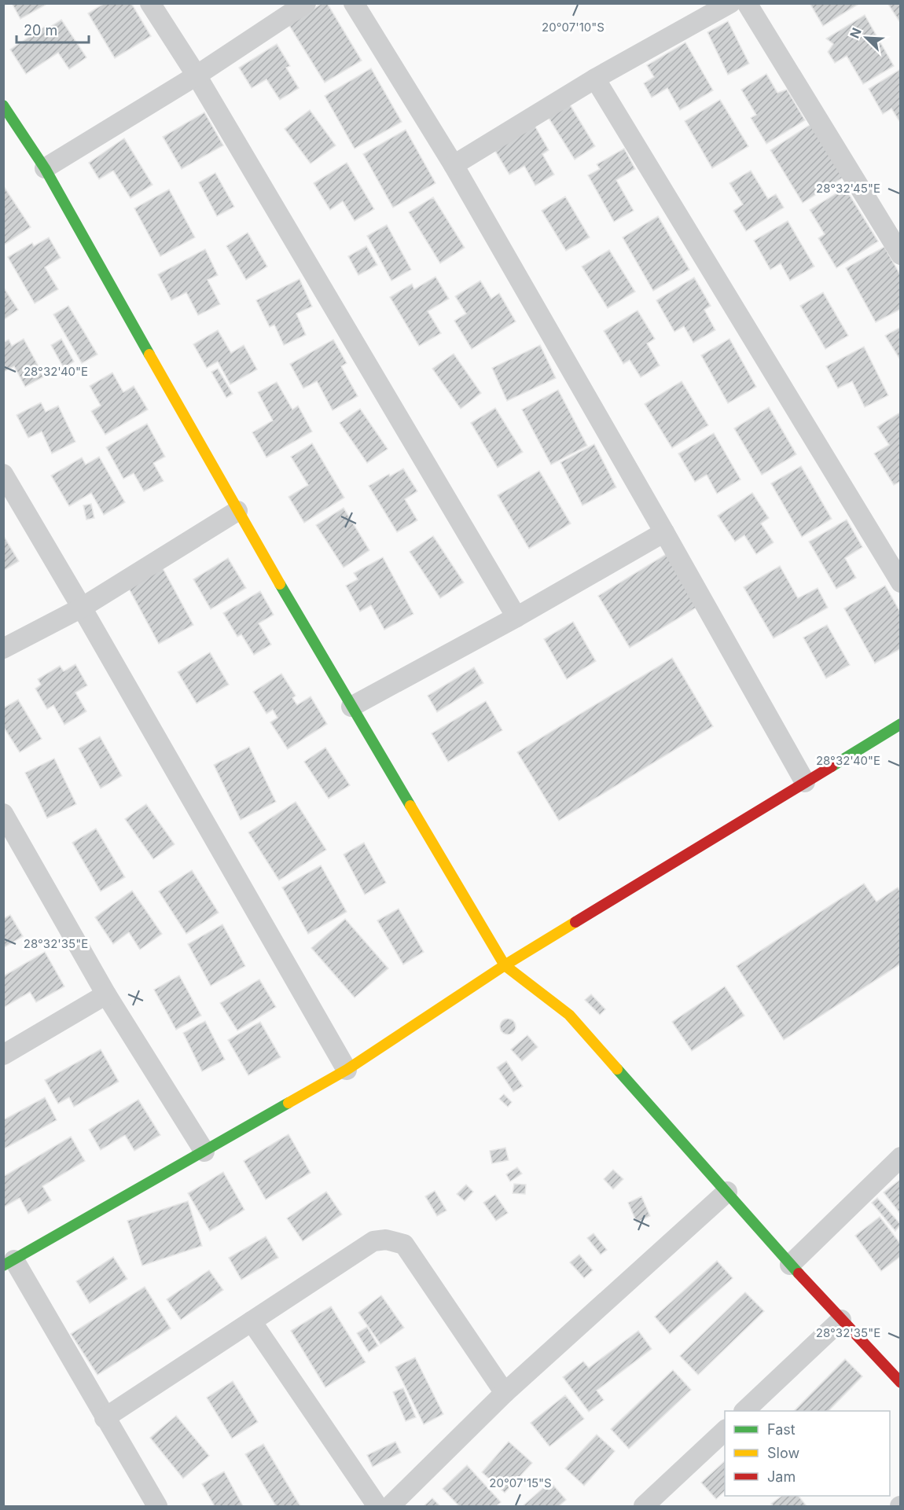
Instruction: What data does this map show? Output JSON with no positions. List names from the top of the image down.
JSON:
{
  "legend": ["Fast", "Slow", "Jam"],
  "scale_bar": "20 m",
  "north": "top left",
  "coordinates": [
    "20°07'10\"S",
    "28°32'45\"E",
    "28°32'40\"E",
    "28°32'35\"E",
    "20°07'15\"S"
  ]
}
